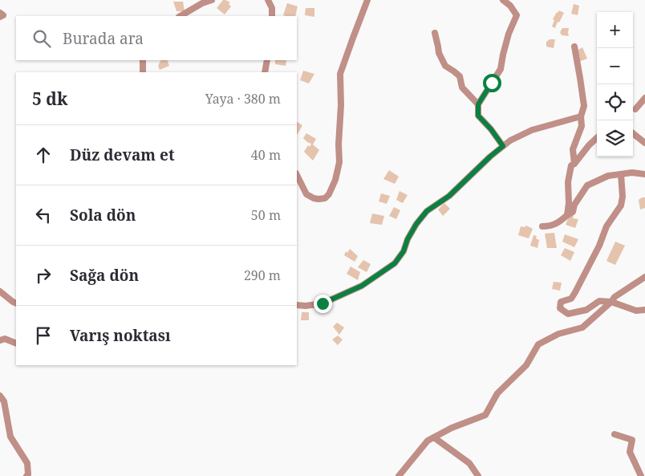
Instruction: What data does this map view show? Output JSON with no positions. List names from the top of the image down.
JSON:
{
  "page": {
    "map_buttons": ["+", "−"],
    "search": "Burada ara",
    "heading": ["5 dk", "Yaya · 380 m"],
    "list": [
      ["Düz devam et", "40 m"],
      ["Sola dön", "50 m"],
      ["Sağa dön", "290 m"],
      "Varış noktası"
    ]
  }
}
